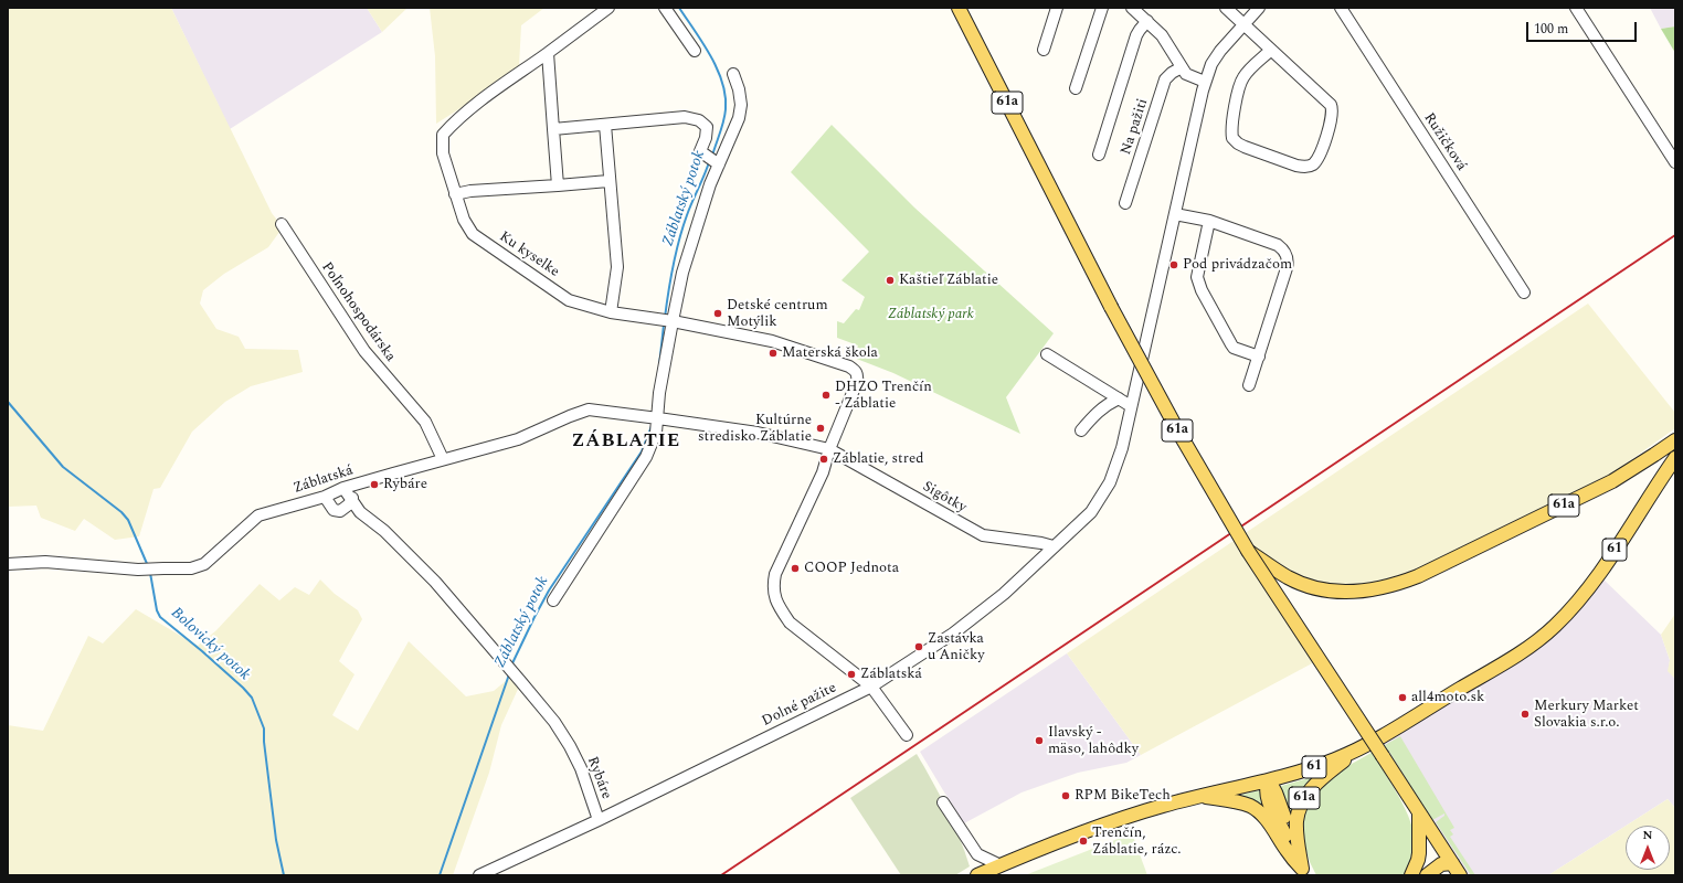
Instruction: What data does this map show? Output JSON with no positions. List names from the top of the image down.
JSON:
{
  "streets": {
    "main road": ["61a", "61"],
    "street": [
      "Na pažiti",
      "Ružičková",
      "Ku kyselke",
      "Poľnohospodárska",
      "Záblatská",
      "Sigôtky",
      "Dolné pažite",
      "Rybáre"
    ]
  },
  "crossings": [
    ["61a", "61"],
    ["Ku kyselke", "Záblatská"],
    ["Ku kyselke", "Sigôtky"],
    ["Poľnohospodárska", "Záblatská"],
    ["Záblatská", "Sigôtky"],
    ["Záblatská", "Rybáre"],
    ["Sigôtky", "Dolné pažite"],
    ["Dolné pažite", "Rybáre"]
  ],
  "districts": ["ZÁBLATIE"],
  "water": ["Záblatský potok", "Bolovický potok"],
  "parks": ["Záblatský park"],
  "places": [
    "Pod privádzačom",
    "Kaštieľ Záblatie",
    "Detské centrum Motýlik",
    "Materská škola",
    "DHZO Trenčín - Záblatie",
    "Kultúrne stredisko Záblatie",
    "Záblatie, stred",
    "Rybáre",
    "COOP Jednota",
    "Zastávka u Aničky",
    "Záblatská",
    "all4moto.sk",
    "Merkury Market Slovakia s.r.o.",
    "Ilavský - mäso, lahôdky",
    "RPM BikeTech",
    "Trenčín, Záblatie, rázc."
  ],
  "scale_bar": "100 m",
  "north": "top"
}
